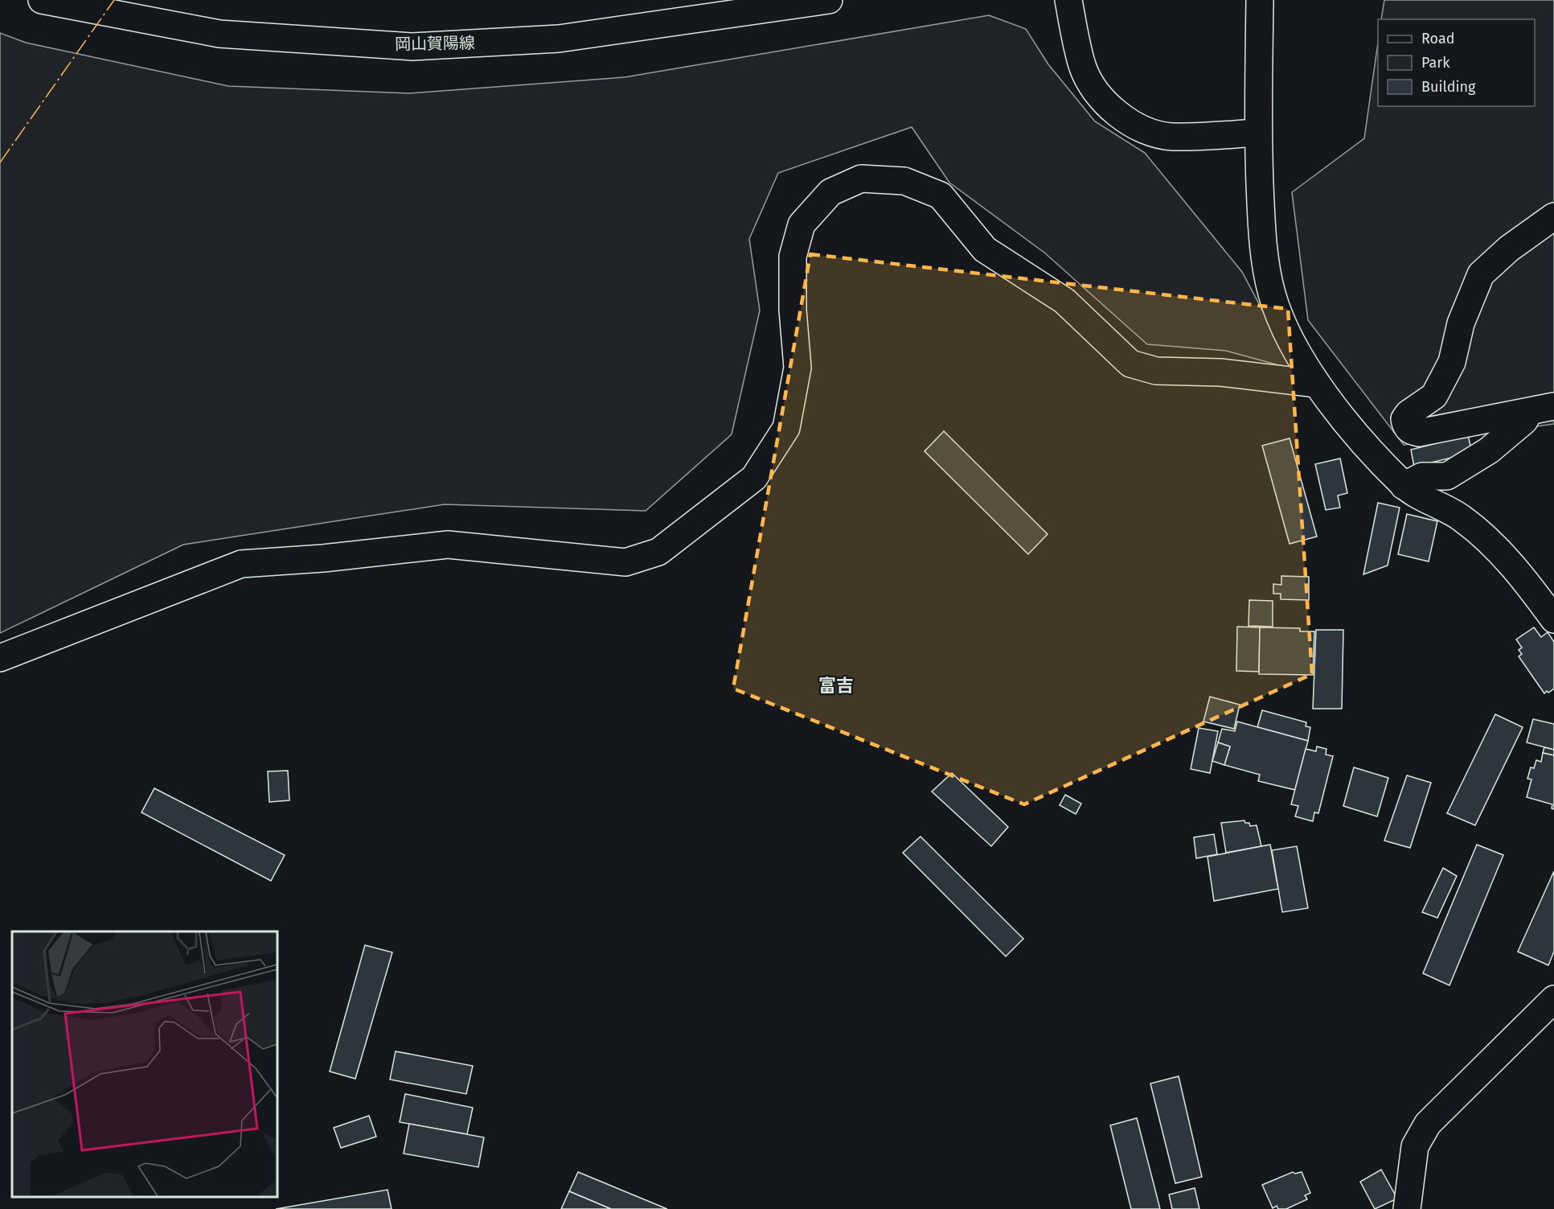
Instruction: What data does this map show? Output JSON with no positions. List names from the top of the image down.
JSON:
{
  "streets": {
    "street": ["岡山賀陽線"]
  },
  "districts": ["富吉"],
  "legend": ["Road", "Park", "Building"]
}
